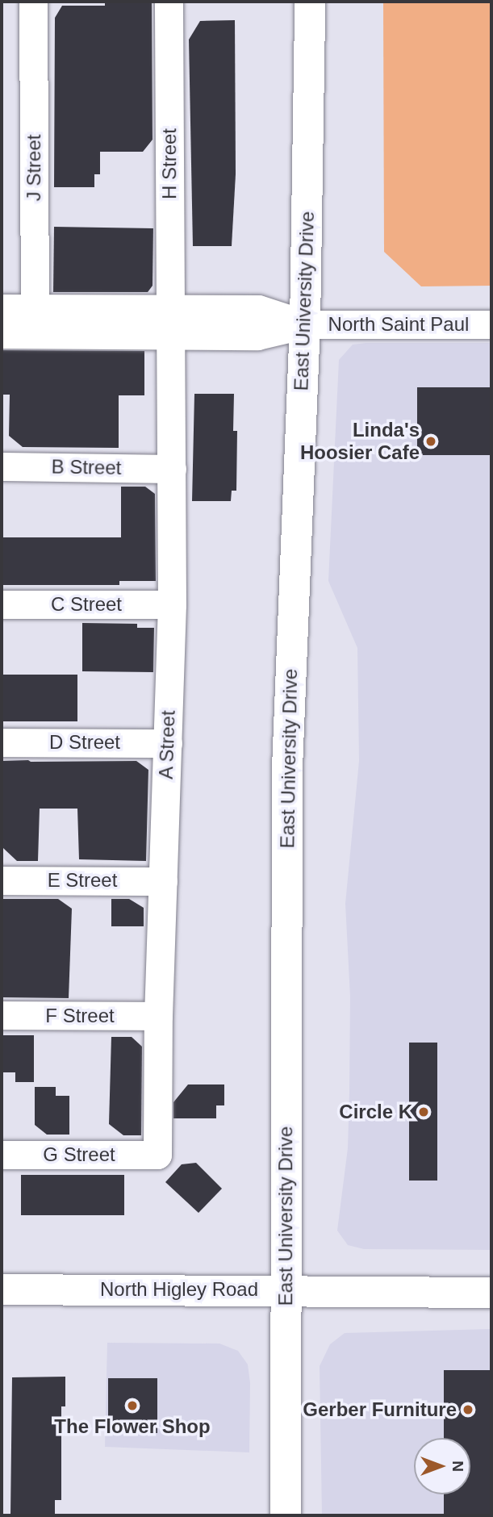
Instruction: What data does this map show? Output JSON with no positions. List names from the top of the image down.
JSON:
{
  "streets": {
    "main road": ["East University Drive", "North Higley Road"],
    "street": [
      "H Street",
      "J Street",
      "North Saint Paul",
      "B Street",
      "C Street",
      "D Street",
      "A Street",
      "E Street",
      "F Street",
      "G Street"
    ]
  },
  "crossings": [
    ["H Street", "A Street"],
    ["East University Drive", "North Saint Paul"],
    ["East University Drive", "North Higley Road"],
    ["B Street", "A Street"],
    ["C Street", "A Street"],
    ["D Street", "A Street"],
    ["A Street", "E Street"],
    ["A Street", "F Street"],
    ["A Street", "G Street"]
  ],
  "places": [
    "Linda's Hoosier Cafe",
    "Circle K",
    "The Flower Shop",
    "Gerber Furniture"
  ],
  "north": "right"
}
